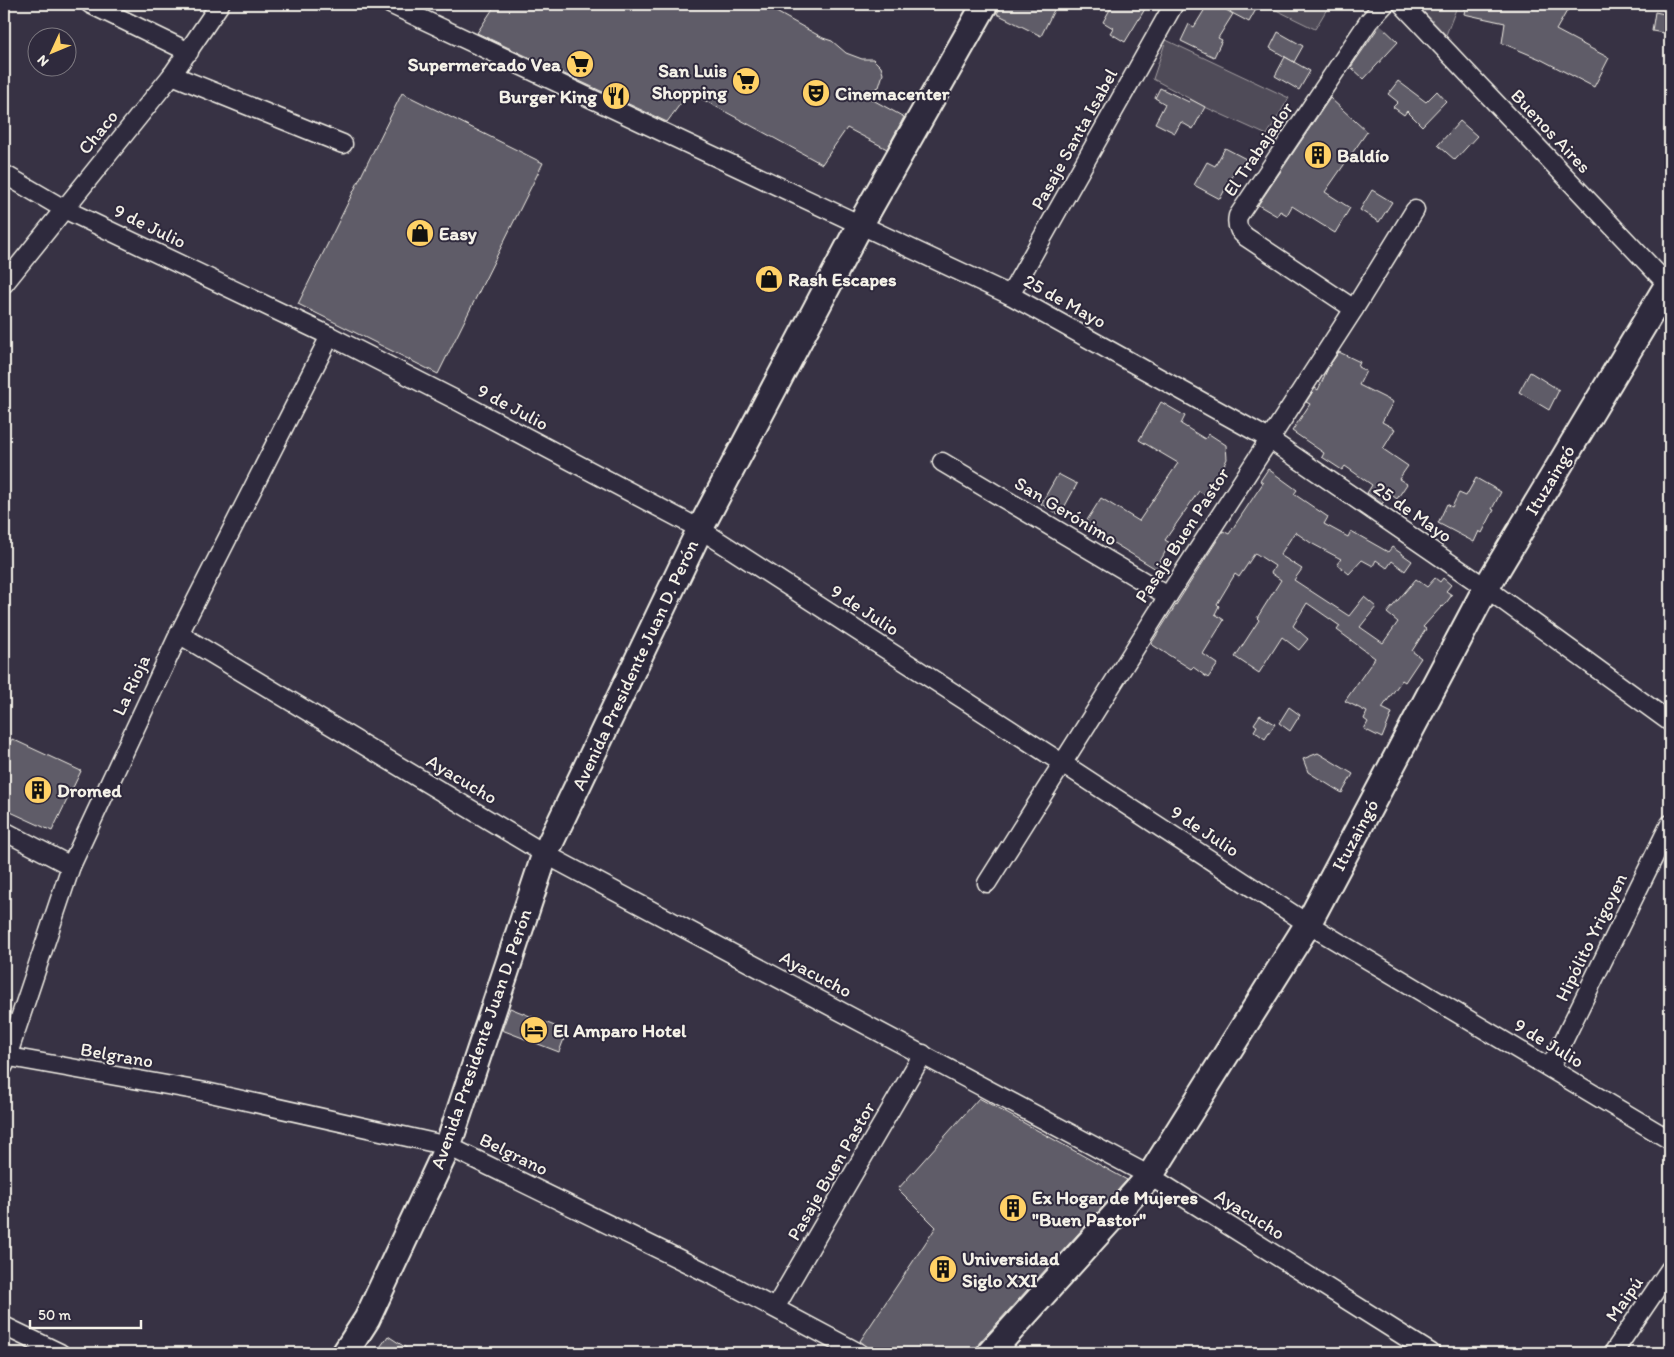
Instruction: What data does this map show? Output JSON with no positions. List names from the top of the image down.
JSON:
{
  "streets": {
    "street": [
      "Buenos Aires",
      "Chaco",
      "Pasaje Santa Isabel",
      "El Trabajador",
      "9 de Julio",
      "25 de Mayo",
      "Ituzaingó",
      "San Gerónimo",
      "Pasaje Buen Pastor",
      "Avenida Presidente Juan D. Perón",
      "La Rioja",
      "Ayacucho",
      "Hipólito Yrigoyen",
      "Belgrano",
      "Maipú"
    ]
  },
  "crossings": [
    ["Buenos Aires", "Ituzaingó"],
    ["Chaco", "9 de Julio"],
    ["Pasaje Santa Isabel", "25 de Mayo"],
    ["El Trabajador", "Pasaje Buen Pastor"],
    ["9 de Julio", "Ituzaingó"],
    ["9 de Julio", "Pasaje Buen Pastor"],
    ["9 de Julio", "Avenida Presidente Juan D. Perón"],
    ["9 de Julio", "La Rioja"],
    ["9 de Julio", "Hipólito Yrigoyen"],
    ["25 de Mayo", "Ituzaingó"],
    ["25 de Mayo", "Pasaje Buen Pastor"],
    ["25 de Mayo", "Avenida Presidente Juan D. Perón"],
    ["Ituzaingó", "Ayacucho"],
    ["San Gerónimo", "Pasaje Buen Pastor"],
    ["Pasaje Buen Pastor", "Ayacucho"],
    ["Pasaje Buen Pastor", "Belgrano"],
    ["Avenida Presidente Juan D. Perón", "Ayacucho"],
    ["Avenida Presidente Juan D. Perón", "Belgrano"],
    ["La Rioja", "Ayacucho"],
    ["La Rioja", "Belgrano"]
  ],
  "places": {
    "supermarket": ["Supermercado Vea", "San Luis Shopping"],
    "theatre": ["Cinemacenter"],
    "restaurant": ["Burger King"],
    "building": [
      "Baldío",
      "Dromed",
      "Ex Hogar de Mujeres \"Buen Pastor\"",
      "Universidad Siglo XXI"
    ],
    "shop": ["Easy", "Rash Escapes"],
    "hotel": ["El Amparo Hotel"]
  },
  "scale_bar": "50 m",
  "north": "bottom left"
}
